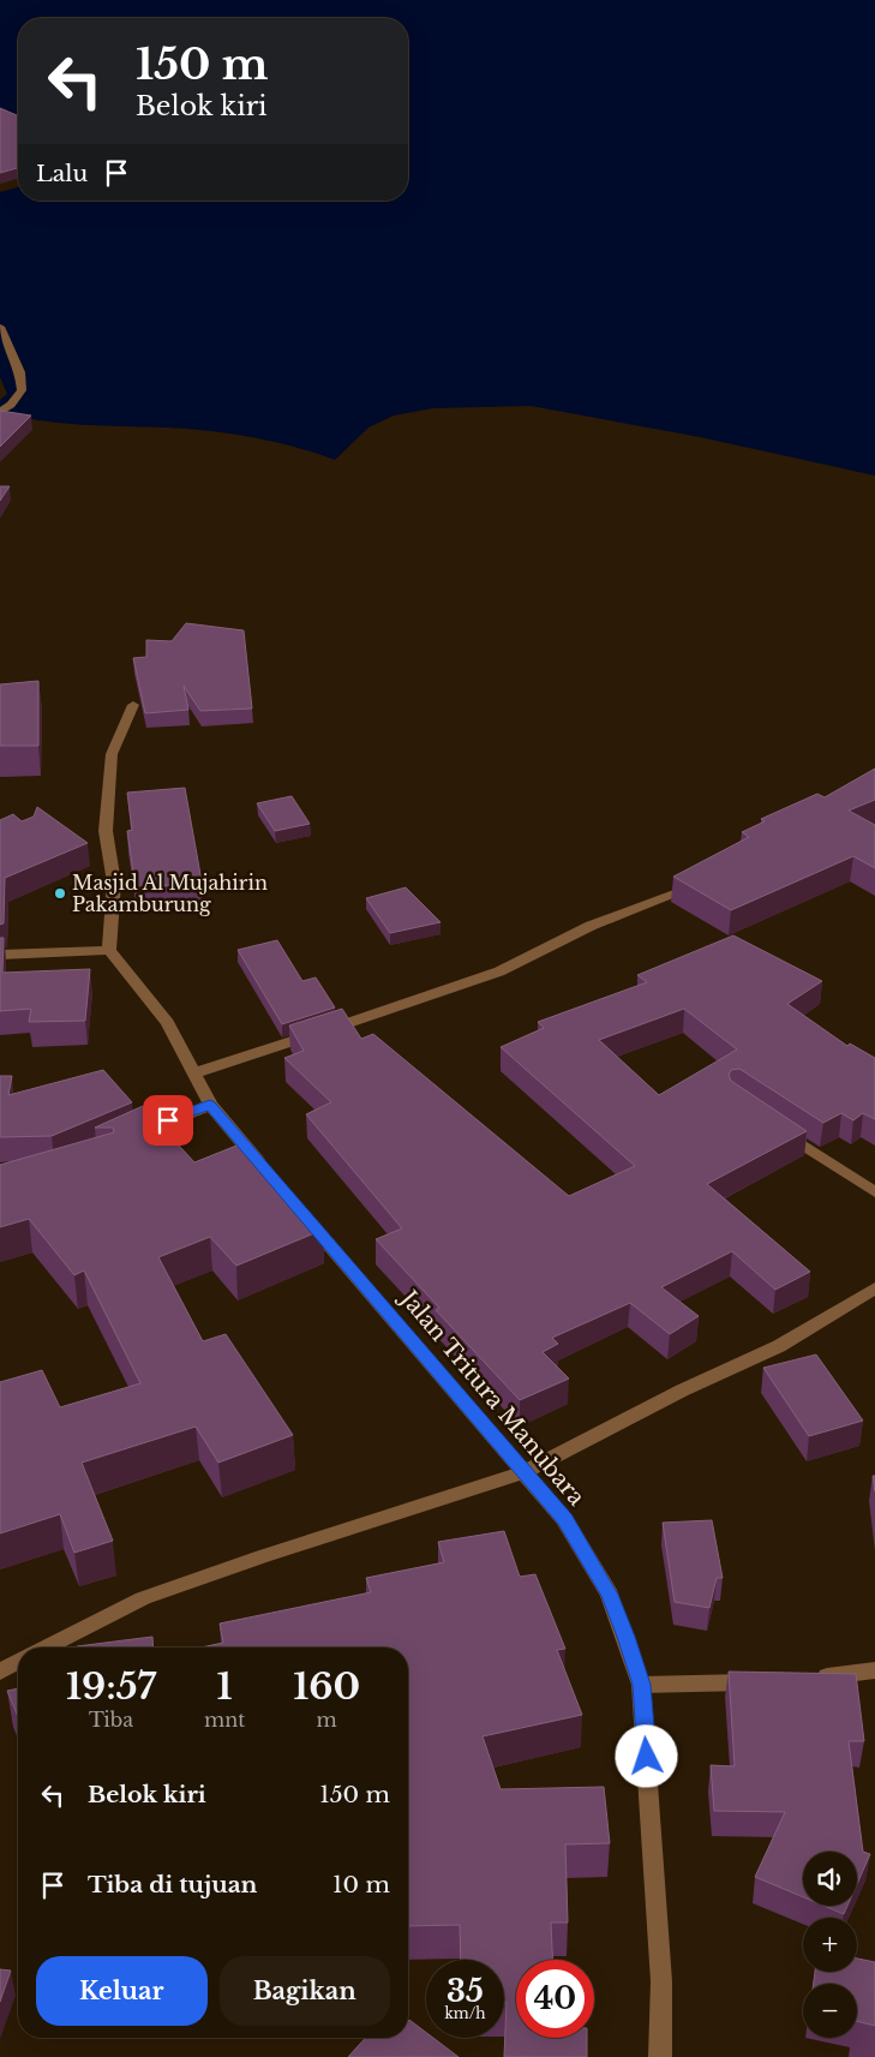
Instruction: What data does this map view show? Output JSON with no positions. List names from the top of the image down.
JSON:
{
  "streets": {
    "street": ["Jalan Tritura Manubara"]
  },
  "places": ["Masjid Al Mujahirin Pakamburung"],
  "page": {
    "turn": ["150 m", "Belok kiri"],
    "then": "Lalu",
    "eta": [
      "19:57",
      "Tiba",
      "1",
      "mnt",
      "160",
      "m"
    ],
    "list": [
      {
        "name": "Belok kiri",
        "value": "150 m"
      },
      {
        "name": "Tiba di tujuan",
        "value": "10 m"
      }
    ],
    "map_buttons": ["+", "−"],
    "buttons": ["Keluar", "Bagikan"],
    "speed": "35 km/h",
    "limit": "40"
  }
}
